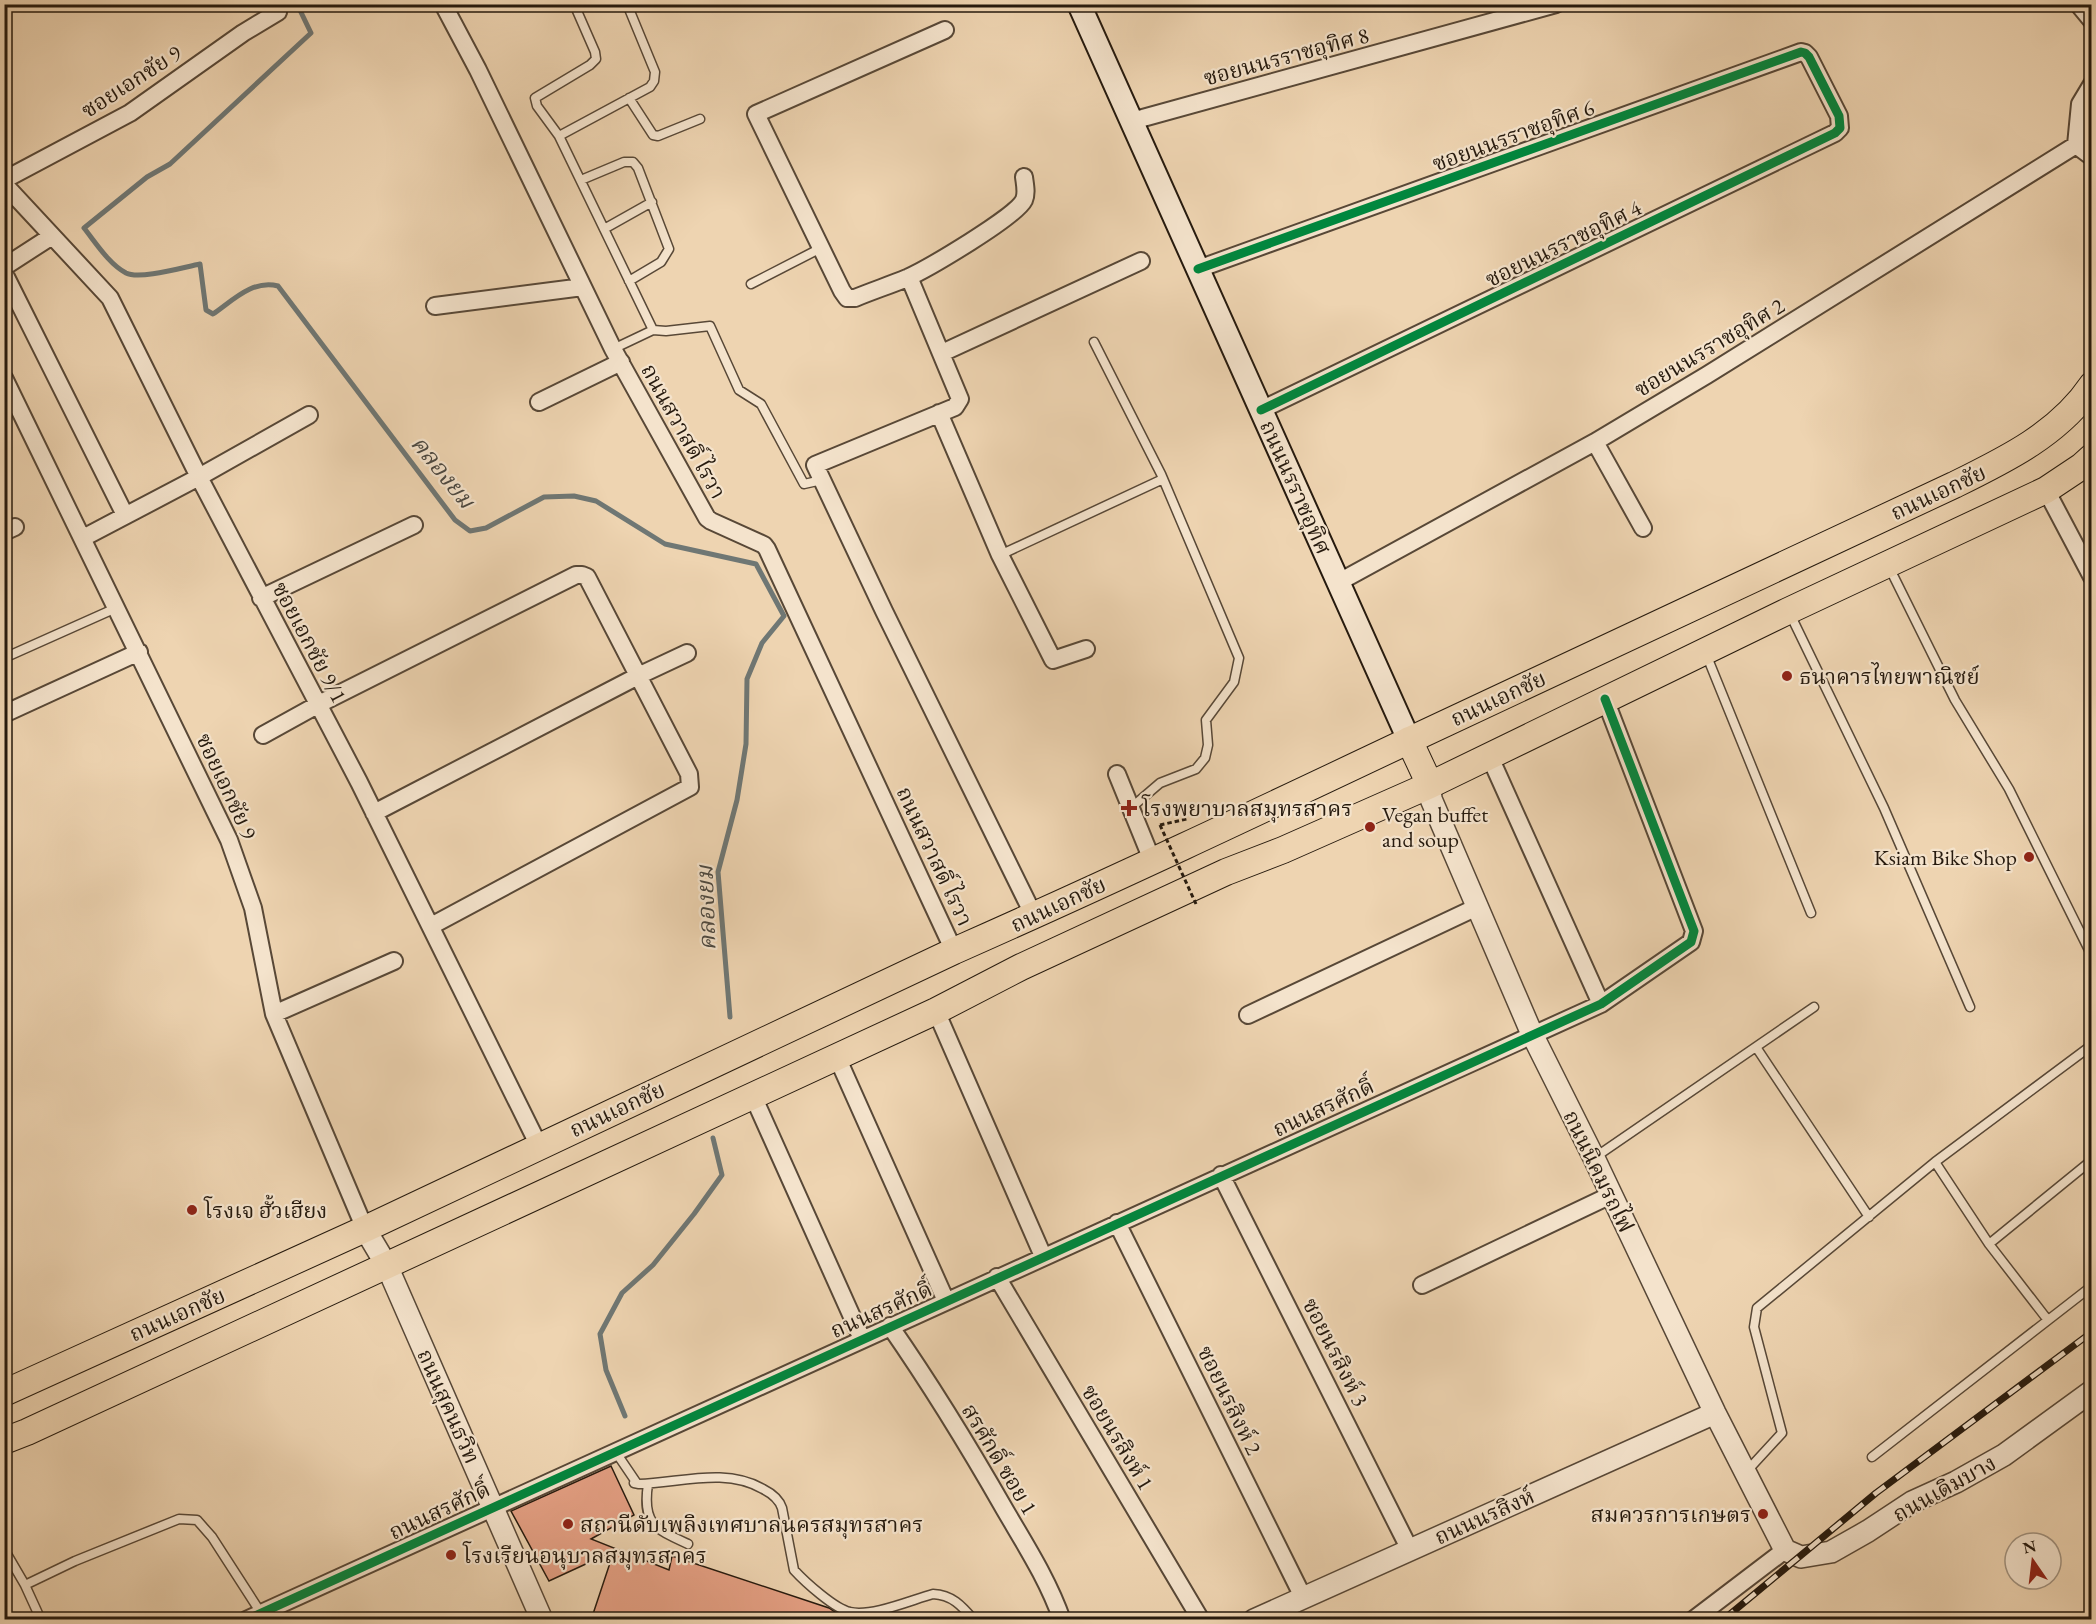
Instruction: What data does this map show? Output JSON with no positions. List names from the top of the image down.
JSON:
{
  "streets": {
    "main road": ["ถนนนรราชอุทิศ", "ถนนเอกชัย"],
    "street": [
      "ซอยนนรราชอุทิศ 8",
      "ซอยเอกชัย 9",
      "ซอยนนรราชอุทิศ 6",
      "ซอยนนรราชอุทิศ 4",
      "ซอยนนรราชอุทิศ 2",
      "ถนนสวาสดิ์ ไรวา",
      "ซอยเอกชัย 9/1",
      "ถนนสรศักดิ์",
      "ถนนนิคมรถไฟ",
      "ซอยนรสิงห์ 3",
      "ซอยนรสิงห์ 2",
      "ถนนสุคนธวิท",
      "ซอยนรสิงห์ 1",
      "สรศักดิ์ ซอย 1",
      "ถนนเดิมบาง",
      "ถนนนรสิงห์"
    ]
  },
  "crossings": [
    ["ซอยนนรราชอุทิศ 8", "ถนนนรราชอุทิศ"],
    ["ซอยเอกชัย 9", "ถนนเอกชัย"],
    ["ซอยเอกชัย 9", "ซอยเอกชัย 9/1"],
    ["ซอยเอกชัย 9", "ถนนสุคนธวิท"],
    ["ซอยนนรราชอุทิศ 6", "ซอยนนรราชอุทิศ 4"],
    ["ซอยนนรราชอุทิศ 6", "ถนนนรราชอุทิศ"],
    ["ซอยนนรราชอุทิศ 4", "ถนนนรราชอุทิศ"],
    ["ซอยนนรราชอุทิศ 2", "ถนนนรราชอุทิศ"],
    ["ถนนสวาสดิ์ ไรวา", "ถนนเอกชัย"],
    ["ถนนนรราชอุทิศ", "ถนนเอกชัย"],
    ["ถนนเอกชัย", "ซอยเอกชัย 9/1"],
    ["ถนนเอกชัย", "ถนนสรศักดิ์"],
    ["ถนนเอกชัย", "ถนนนิคมรถไฟ"],
    ["ถนนเอกชัย", "ถนนสุคนธวิท"],
    ["ถนนสรศักดิ์", "ถนนนิคมรถไฟ"],
    ["ถนนสรศักดิ์", "ซอยนรสิงห์ 3"],
    ["ถนนสรศักดิ์", "ซอยนรสิงห์ 2"],
    ["ถนนสรศักดิ์", "ถนนสุคนธวิท"],
    ["ถนนสรศักดิ์", "ซอยนรสิงห์ 1"],
    ["ถนนสรศักดิ์", "สรศักดิ์ ซอย 1"],
    ["ถนนนิคมรถไฟ", "ถนนเดิมบาง"],
    ["ถนนนิคมรถไฟ", "ถนนนรสิงห์"],
    ["ซอยนรสิงห์ 3", "ถนนนรสิงห์"],
    ["ซอยนรสิงห์ 2", "ถนนนรสิงห์"]
  ],
  "water": ["คลองยม"],
  "places": {
    "other": [
      "ธนาคารไทยพาณิชย์",
      "Vegan buffet and soup",
      "Ksiam Bike Shop",
      "โรงเจ ฮั้วเฮียง",
      "สมควรการเกษตร",
      "สถานีดับเพลิงเทศบาลนครสมุทรสาคร",
      "โรงเรียนอนุบาลสมุทรสาคร"
    ],
    "health": ["โรงพยาบาลสมุทรสาคร"]
  },
  "north": "top"
}
